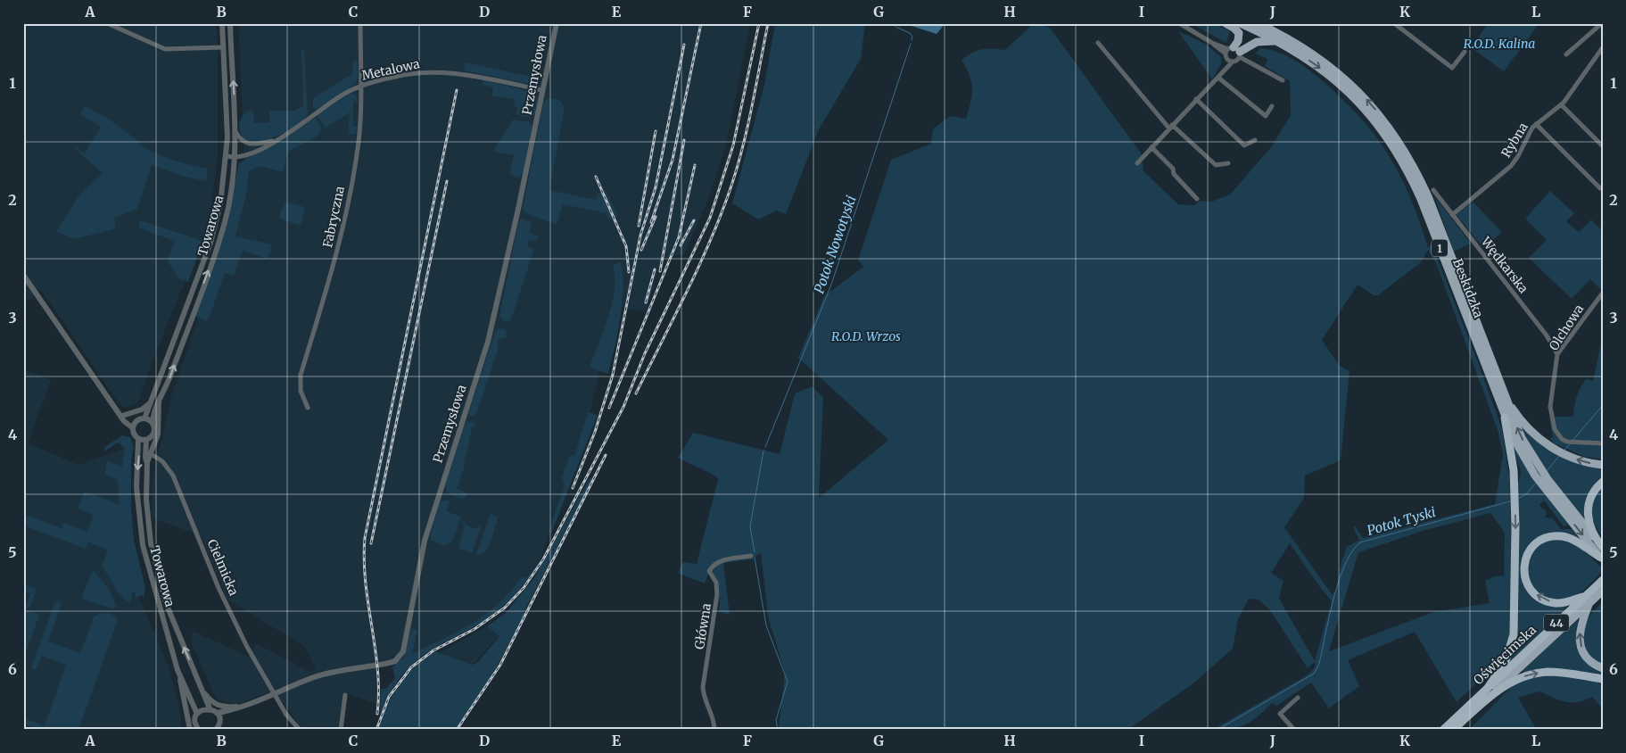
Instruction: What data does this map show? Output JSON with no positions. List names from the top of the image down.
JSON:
{
  "streets": {
    "highway": [
      "1",
      "Beskidzka",
      "44",
      "Oświęcimska"
    ],
    "street": [
      "Metalowa",
      "Przemysłowa",
      "Rybna",
      "Fabryczna",
      "Towarowa",
      "Wędkarska",
      "Olchowa",
      "Cielmicka",
      "Główna"
    ]
  },
  "crossings": [
    ["Metalowa", "Przemysłowa"],
    ["Metalowa", "Fabryczna"],
    ["Metalowa", "Towarowa"],
    ["Przemysłowa", "Cielmicka"],
    ["Rybna", "Wędkarska"],
    ["Towarowa", "Cielmicka"],
    ["Wędkarska", "Olchowa"]
  ],
  "water": ["Potok Nowotyski", "Potok Tyski"],
  "parks": ["R.O.D. Kalina", "R.O.D. Wrzos"],
  "grid": {
    "columns": [
      "A",
      "B",
      "C",
      "D",
      "E",
      "F",
      "G",
      "H",
      "I",
      "J",
      "K",
      "L"
    ],
    "rows": [
      "1",
      "2",
      "3",
      "4",
      "5",
      "6"
    ]
  }
}
